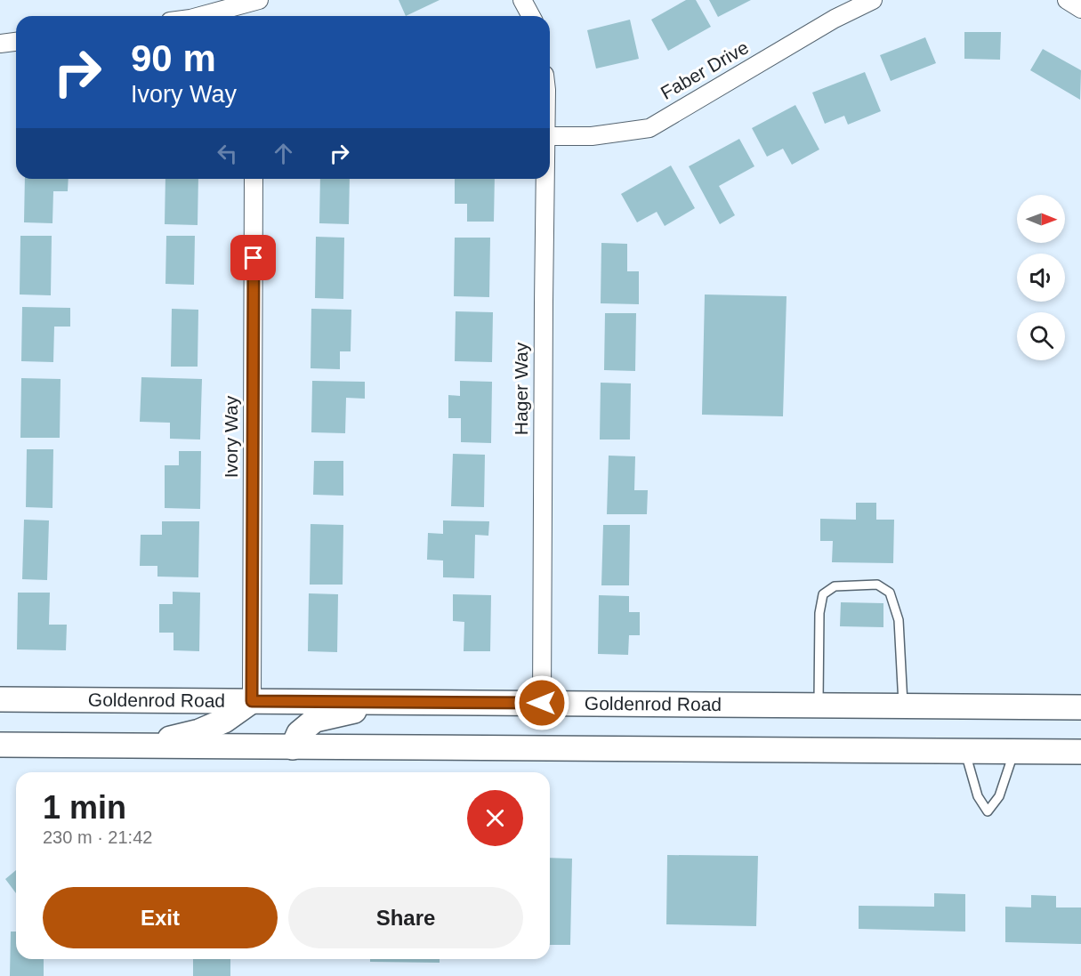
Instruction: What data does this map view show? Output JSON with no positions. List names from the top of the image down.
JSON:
{
  "streets": {
    "main road": ["Goldenrod Road"],
    "street": ["Faber Drive", "Hager Way", "Ivory Way"]
  },
  "crossings": [
    ["Hager Way", "Goldenrod Road"],
    ["Ivory Way", "Goldenrod Road"]
  ],
  "north": "right",
  "page": {
    "turn": ["90 m", "Ivory Way"],
    "heading": ["1 min", "230 m · 21:42"],
    "buttons": ["Exit", "Share"]
  }
}
